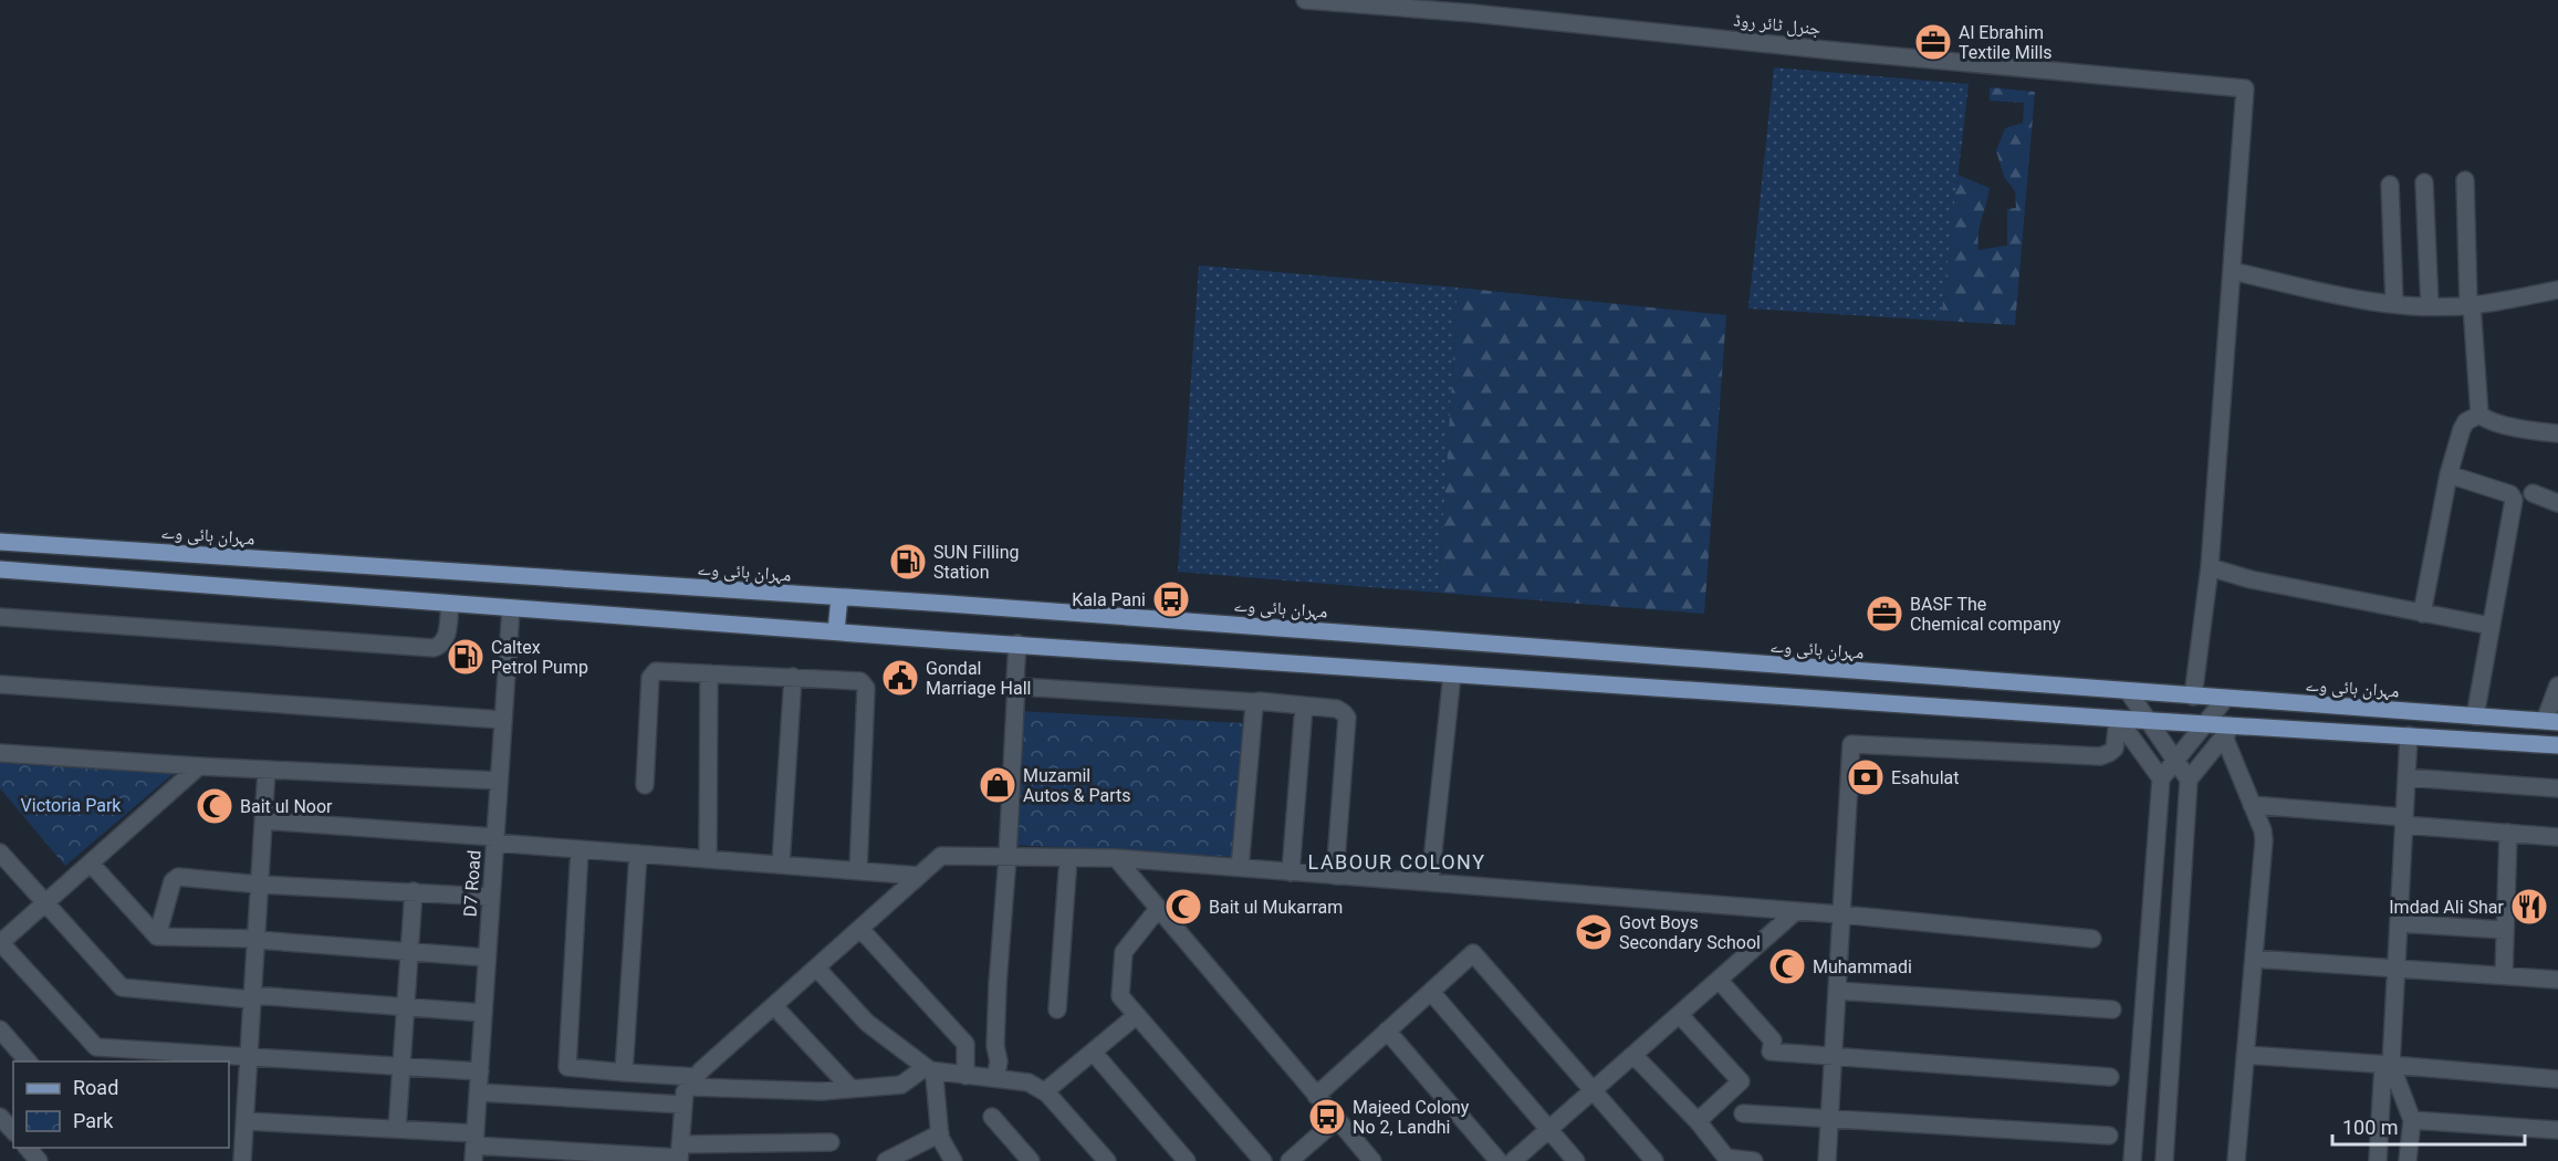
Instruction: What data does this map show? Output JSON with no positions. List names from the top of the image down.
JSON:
{
  "streets": {
    "main road": ["مہران ہائی وے"],
    "street": ["جنرل ٹائر روڈ", "D7 Road"]
  },
  "districts": ["LABOUR COLONY"],
  "parks": ["Victoria Park"],
  "places": {
    "office": ["Al Ebrahim Textile Mills", "BASF The Chemical company"],
    "fuel station": ["SUN Filling Station", "Caltex Petrol Pump"],
    "bus stop": ["Kala Pani", "Majeed Colony No 2, Landhi"],
    "public building": ["Gondal Marriage Hall"],
    "bank": ["Esahulat"],
    "shop": ["Muzamil Autos & Parts"],
    "mosque": ["Bait ul Noor", "Bait ul Mukarram", "Muhammadi"],
    "restaurant": ["Imdad Ali Shar"],
    "school or university": ["Govt Boys Secondary School"]
  },
  "legend": ["Road", "Park"],
  "scale_bar": "100 m"
}
